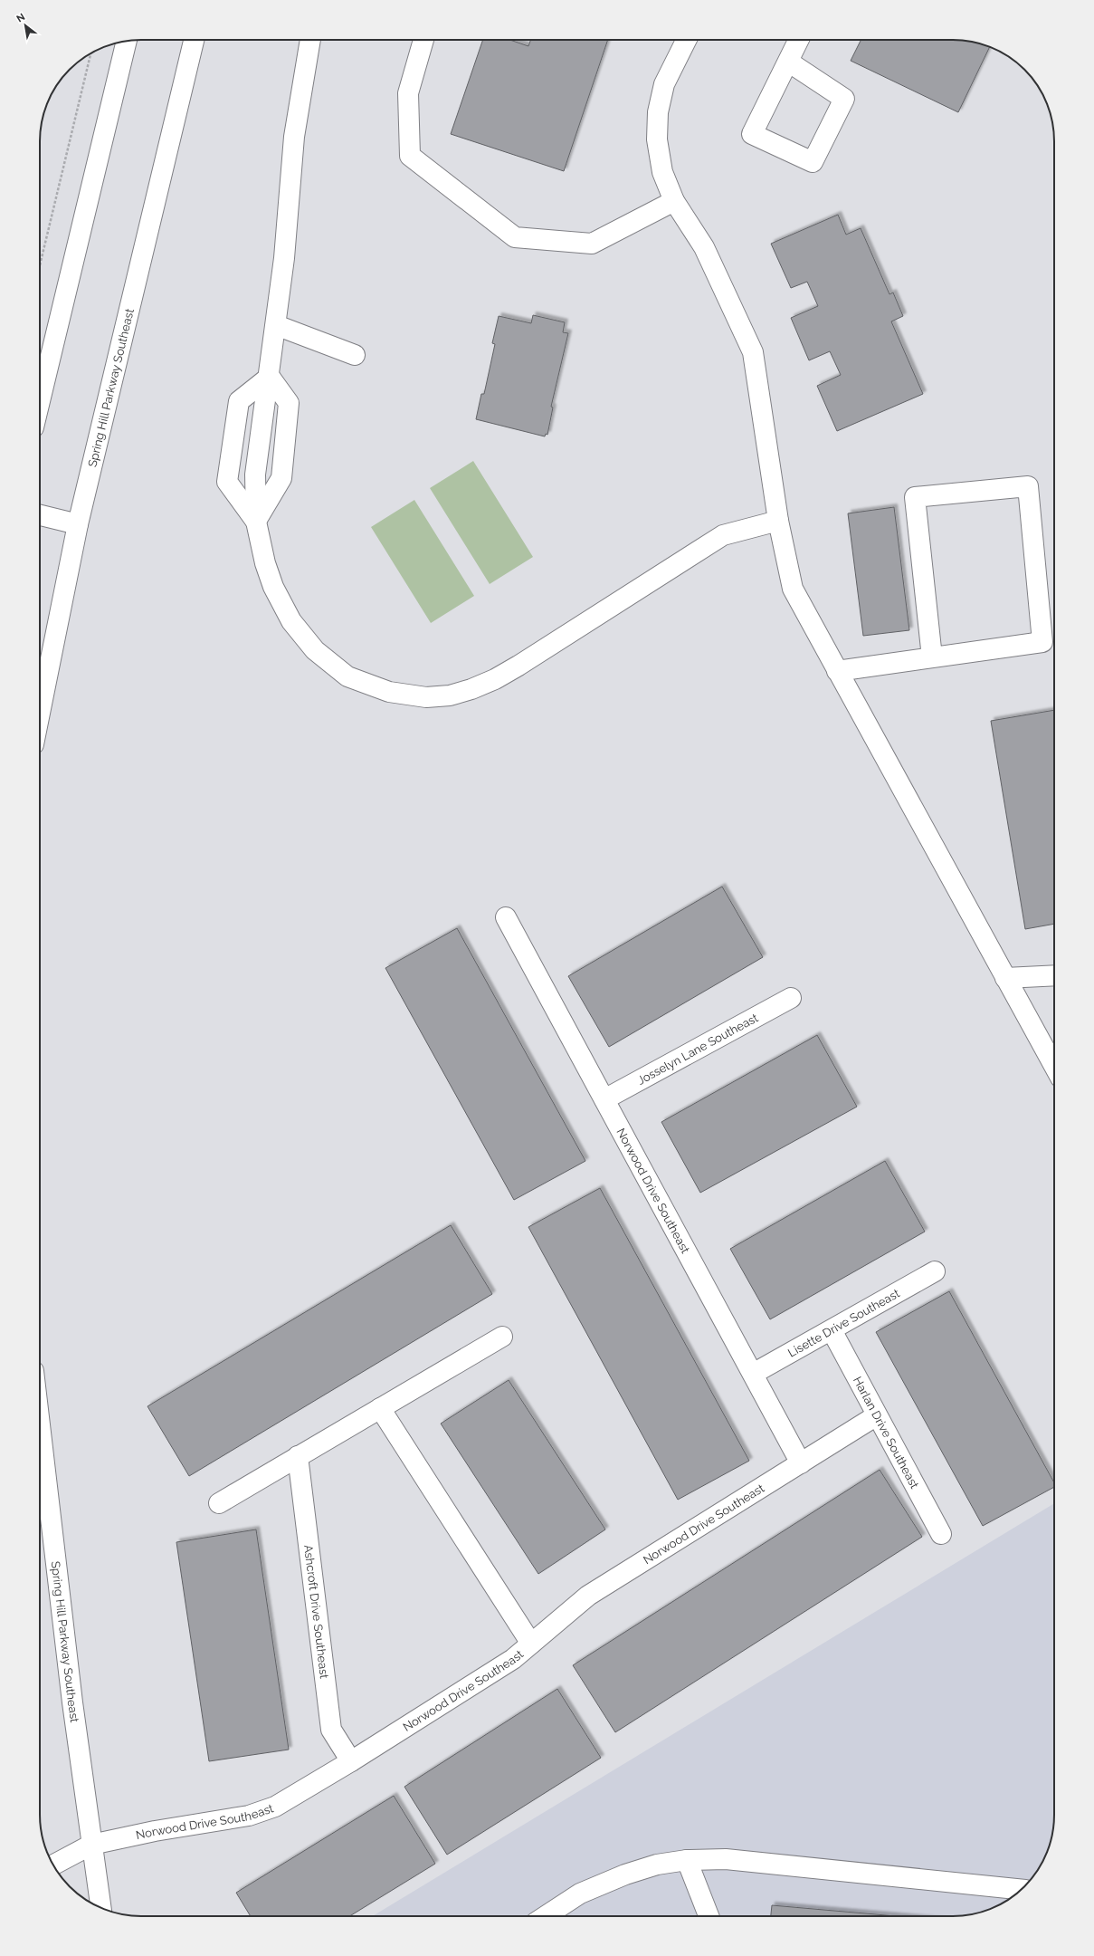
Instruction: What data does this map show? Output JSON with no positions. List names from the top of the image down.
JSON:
{
  "streets": {
    "street": [
      "Spring Hill Parkway Southeast",
      "Josselyn Lane Southeast",
      "Norwood Drive Southeast",
      "Lisette Drive Southeast",
      "Harlan Drive Southeast",
      "Ashcroft Drive Southeast"
    ]
  },
  "crossings": [
    ["Spring Hill Parkway Southeast", "Norwood Drive Southeast"],
    ["Josselyn Lane Southeast", "Norwood Drive Southeast"],
    ["Norwood Drive Southeast", "Lisette Drive Southeast"],
    ["Norwood Drive Southeast", "Harlan Drive Southeast"],
    ["Norwood Drive Southeast", "Ashcroft Drive Southeast"],
    ["Lisette Drive Southeast", "Harlan Drive Southeast"]
  ],
  "north": "top left"
}
